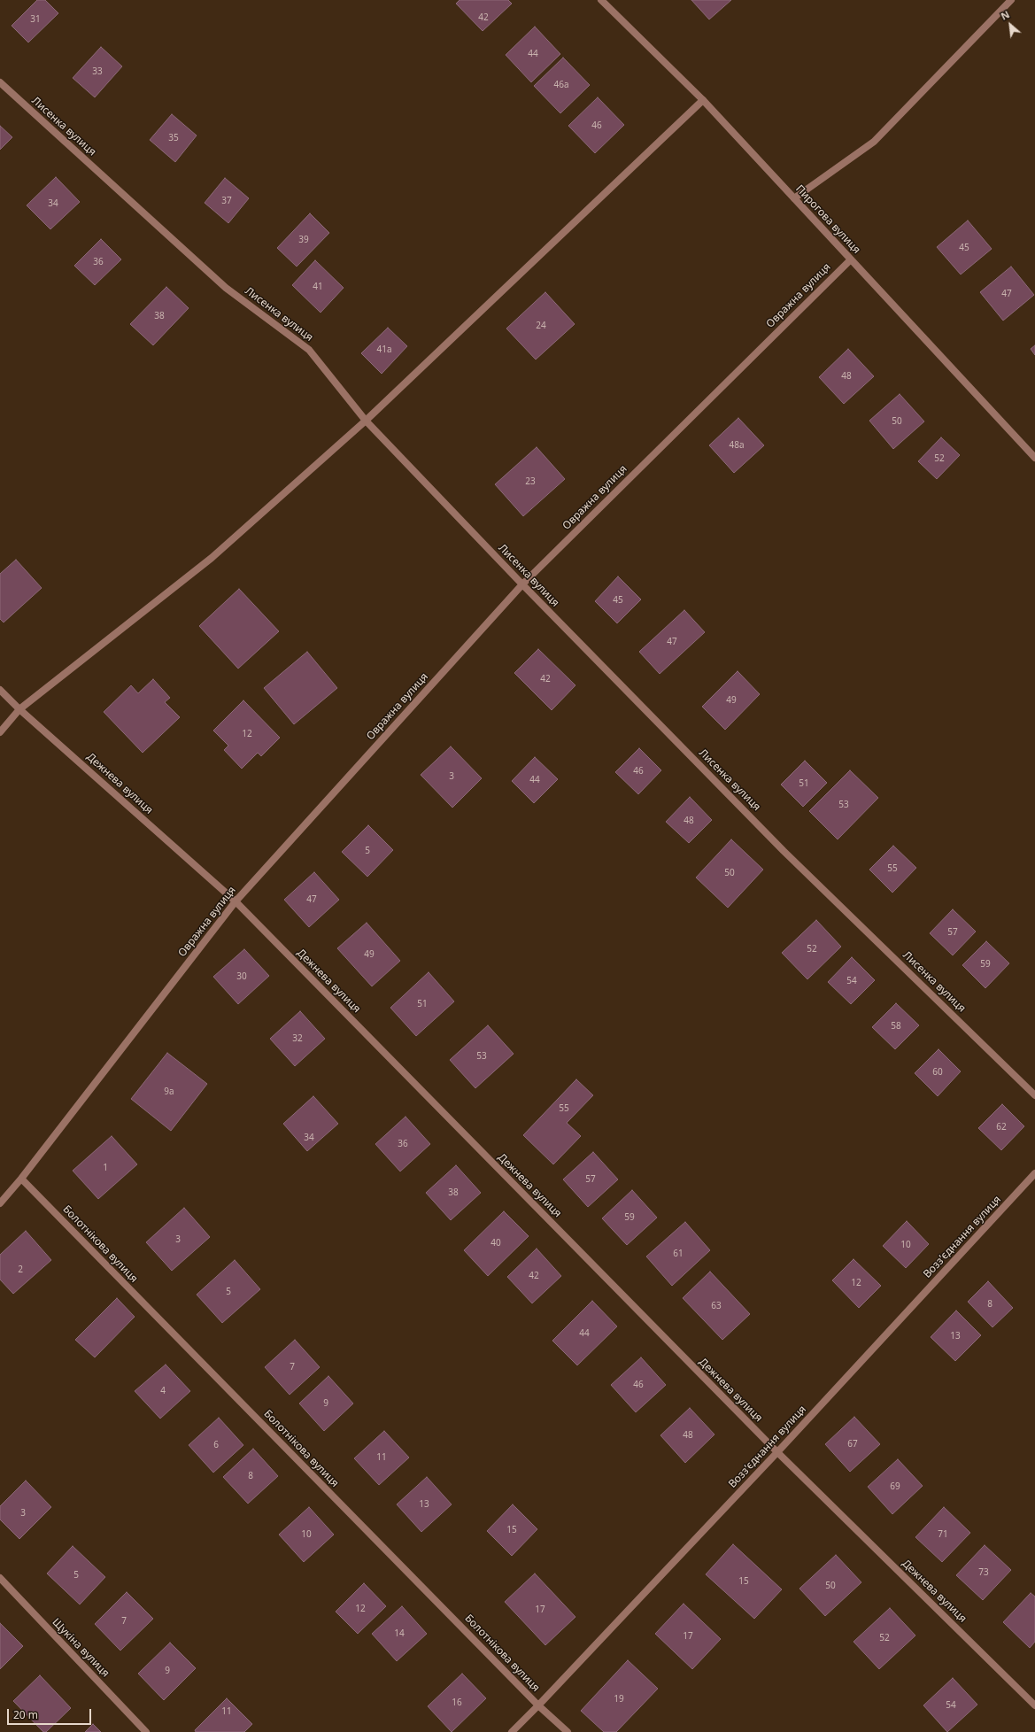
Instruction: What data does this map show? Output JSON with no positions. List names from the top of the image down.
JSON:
{
  "streets": {
    "street": [
      "Лисенка вулиця",
      "Пирогова вулиця",
      "Овражна вулиця",
      "Дежнева вулиця",
      "Возз’єднання вулиця",
      "Болотнікова вулиця",
      "Щукіна вулиця"
    ]
  },
  "crossings": [
    ["Лисенка вулиця", "Овражна вулиця"],
    ["Пирогова вулиця", "Овражна вулиця"],
    ["Овражна вулиця", "Дежнева вулиця"],
    ["Овражна вулиця", "Болотнікова вулиця"],
    ["Дежнева вулиця", "Возз’єднання вулиця"],
    ["Возз’єднання вулиця", "Болотнікова вулиця"]
  ],
  "house_numbers": [
    "42",
    "31",
    "44",
    "33",
    "46а",
    "46",
    "35",
    "37",
    "34",
    "39",
    "45",
    "36",
    "41",
    "47",
    "38",
    "24",
    "41а",
    "48",
    "50",
    "48а",
    "52",
    "23",
    "45",
    "47",
    "42",
    "49",
    "12",
    "46",
    "3",
    "44",
    "51",
    "53",
    "48",
    "5",
    "55",
    "50",
    "47",
    "57",
    "52",
    "49",
    "59",
    "30",
    "54",
    "51",
    "58",
    "32",
    "53",
    "60",
    "9а",
    "55",
    "62",
    "34",
    "36",
    "1",
    "57",
    "38",
    "59",
    "3",
    "40",
    "10",
    "61",
    "2",
    "42",
    "12",
    "5",
    "8",
    "63",
    "44",
    "13",
    "7",
    "46",
    "4",
    "9",
    "48",
    "67",
    "6",
    "11",
    "8",
    "69",
    "13",
    "3",
    "15",
    "10",
    "71",
    "73",
    "5",
    "15",
    "50",
    "12",
    "17",
    "7",
    "14",
    "17",
    "52",
    "9",
    "19",
    "16",
    "54",
    "11"
  ],
  "scale_bar": "20 m",
  "north": "top left"
}
